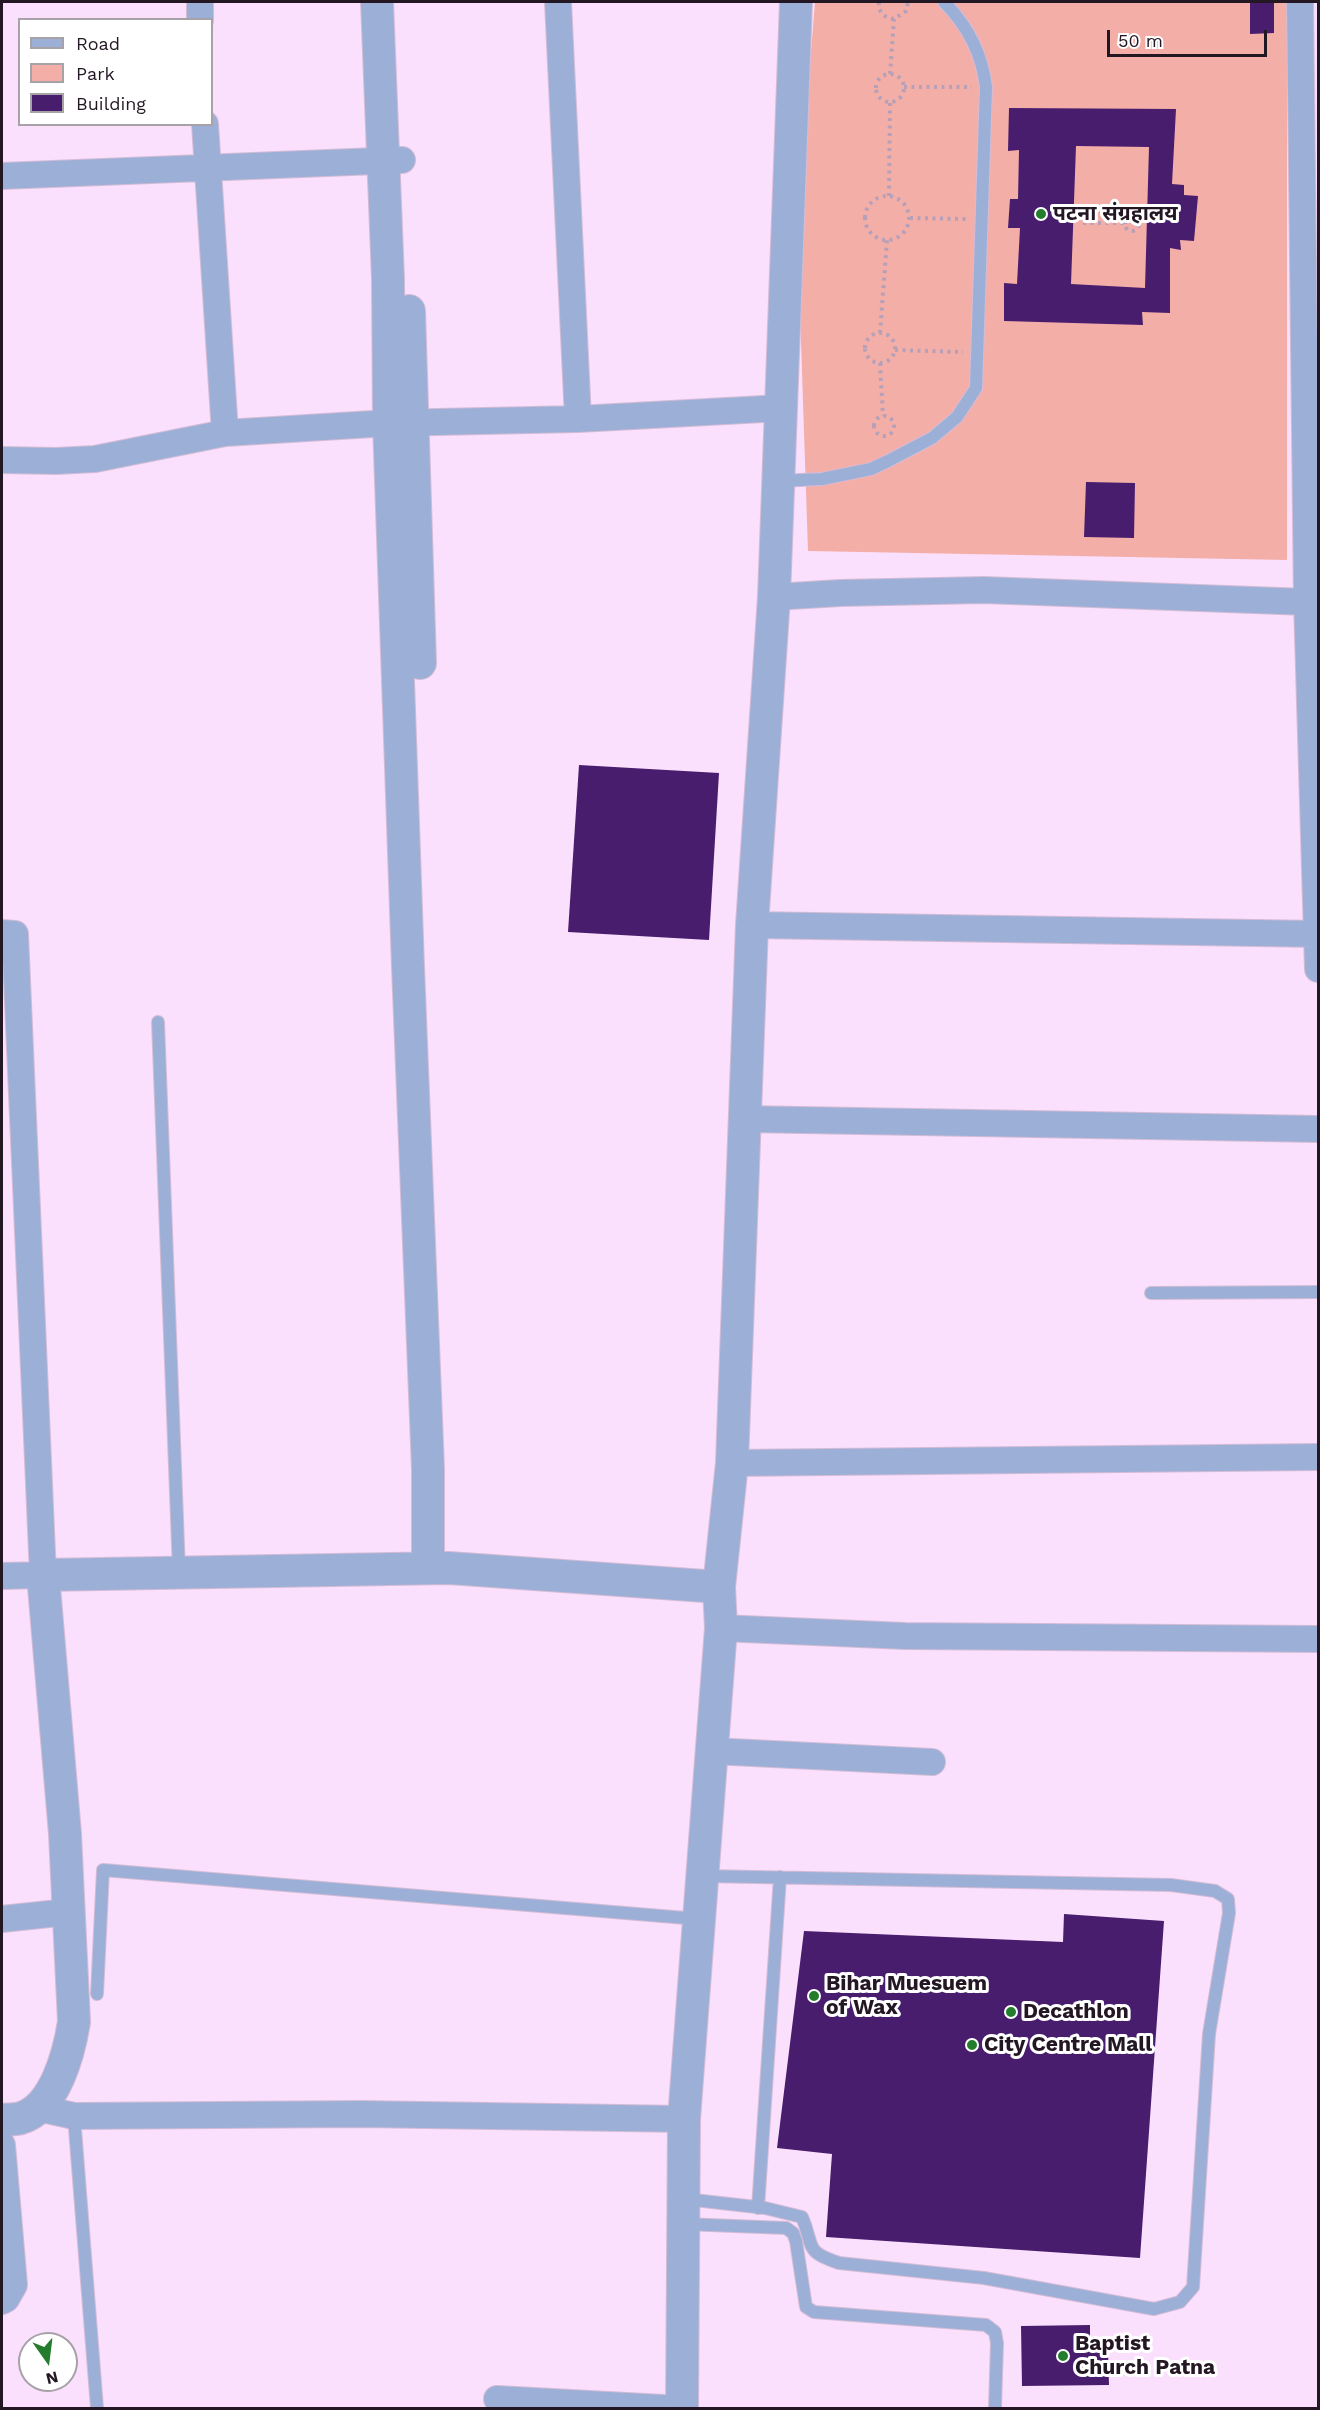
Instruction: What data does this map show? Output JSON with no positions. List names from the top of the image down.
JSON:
{
  "places": [
    "पटना संग्रहालय",
    "Bihar Muesuem of Wax",
    "Decathlon",
    "City Centre Mall",
    "Baptist Church Patna"
  ],
  "legend": ["Road", "Park", "Building"],
  "scale_bar": "50 m",
  "north": "bottom"
}
